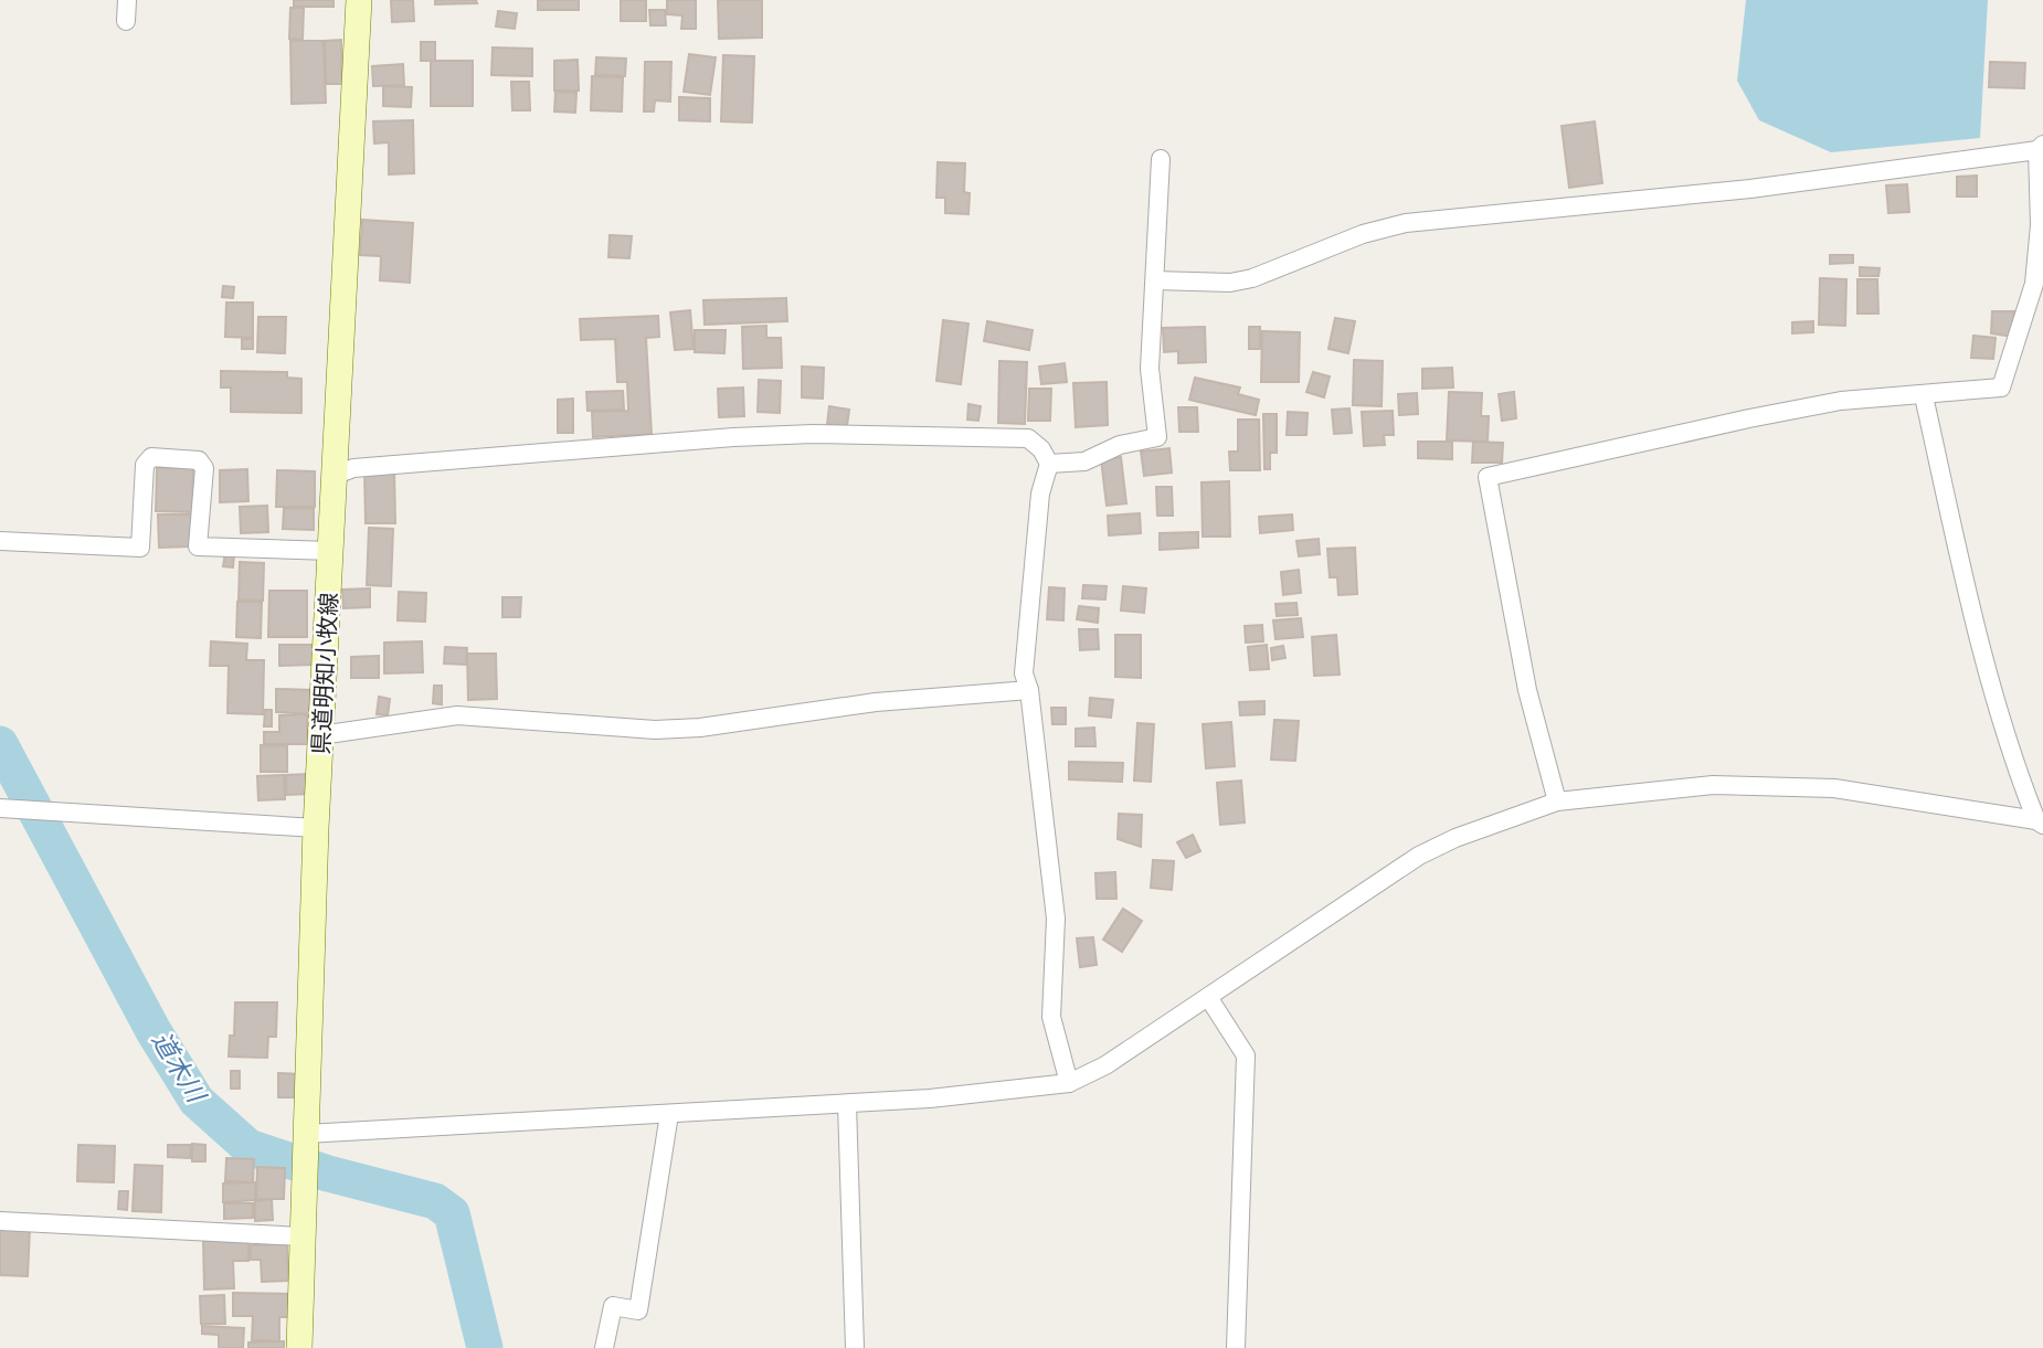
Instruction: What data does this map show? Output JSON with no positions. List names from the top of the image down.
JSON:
{
  "streets": {
    "main road": ["県道明知小牧線"]
  },
  "water": ["道木川"]
}
